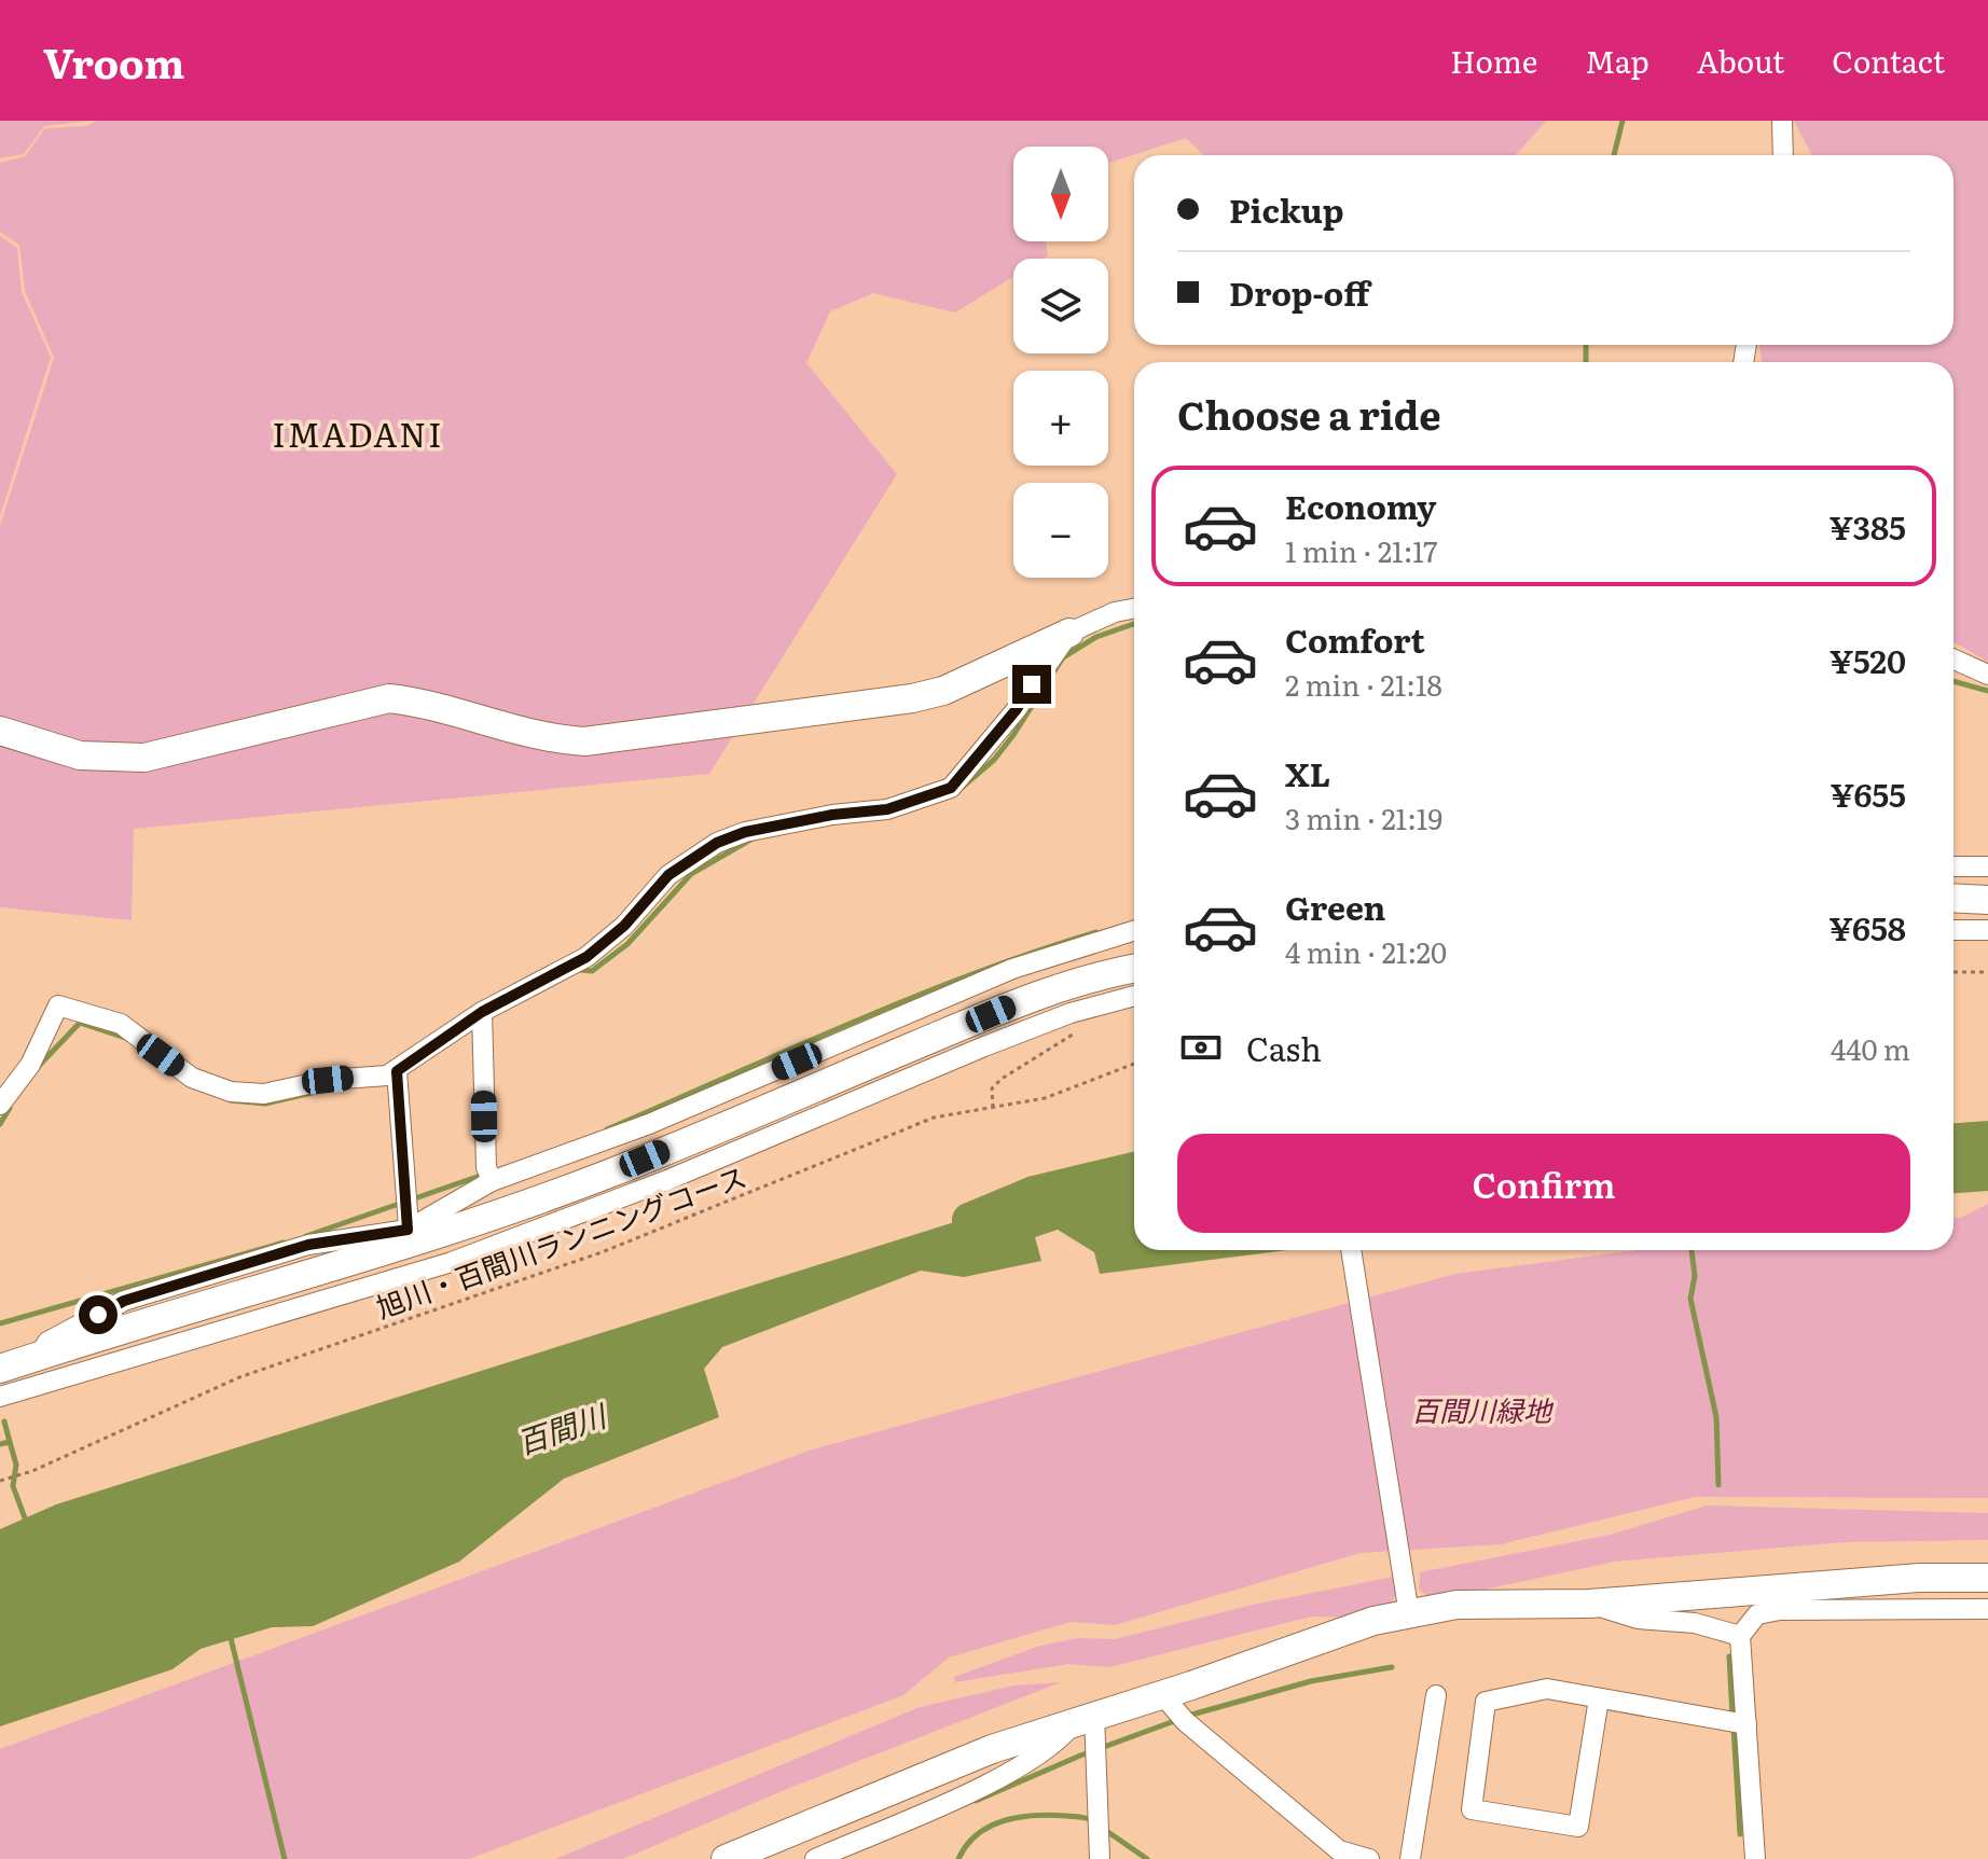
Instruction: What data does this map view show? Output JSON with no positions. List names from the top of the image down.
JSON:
{
  "streets": {
    "path": ["旭川・百間川ランニングコース"]
  },
  "districts": ["IMADANI"],
  "water": ["百間川"],
  "parks": ["百間川緑地"],
  "north": "bottom",
  "page": {
    "header": "Vroom",
    "nav": [
      "Home",
      "Map",
      "About",
      "Contact"
    ],
    "map_buttons": ["+", "−"],
    "banner": ["Pickup", "Drop-off"],
    "heading": "Choose a ride",
    "list": [
      {
        "name": "Economy",
        "note": "1 min · 21:17",
        "value": "¥385"
      },
      {
        "name": "Comfort",
        "note": "2 min · 21:18",
        "value": "¥520"
      },
      {
        "name": "XL",
        "note": "3 min · 21:19",
        "value": "¥655"
      },
      {
        "name": "Green",
        "note": "4 min · 21:20",
        "value": "¥658"
      }
    ],
    "pay": ["Cash", "440 m"],
    "buttons": "Confirm"
  }
}
